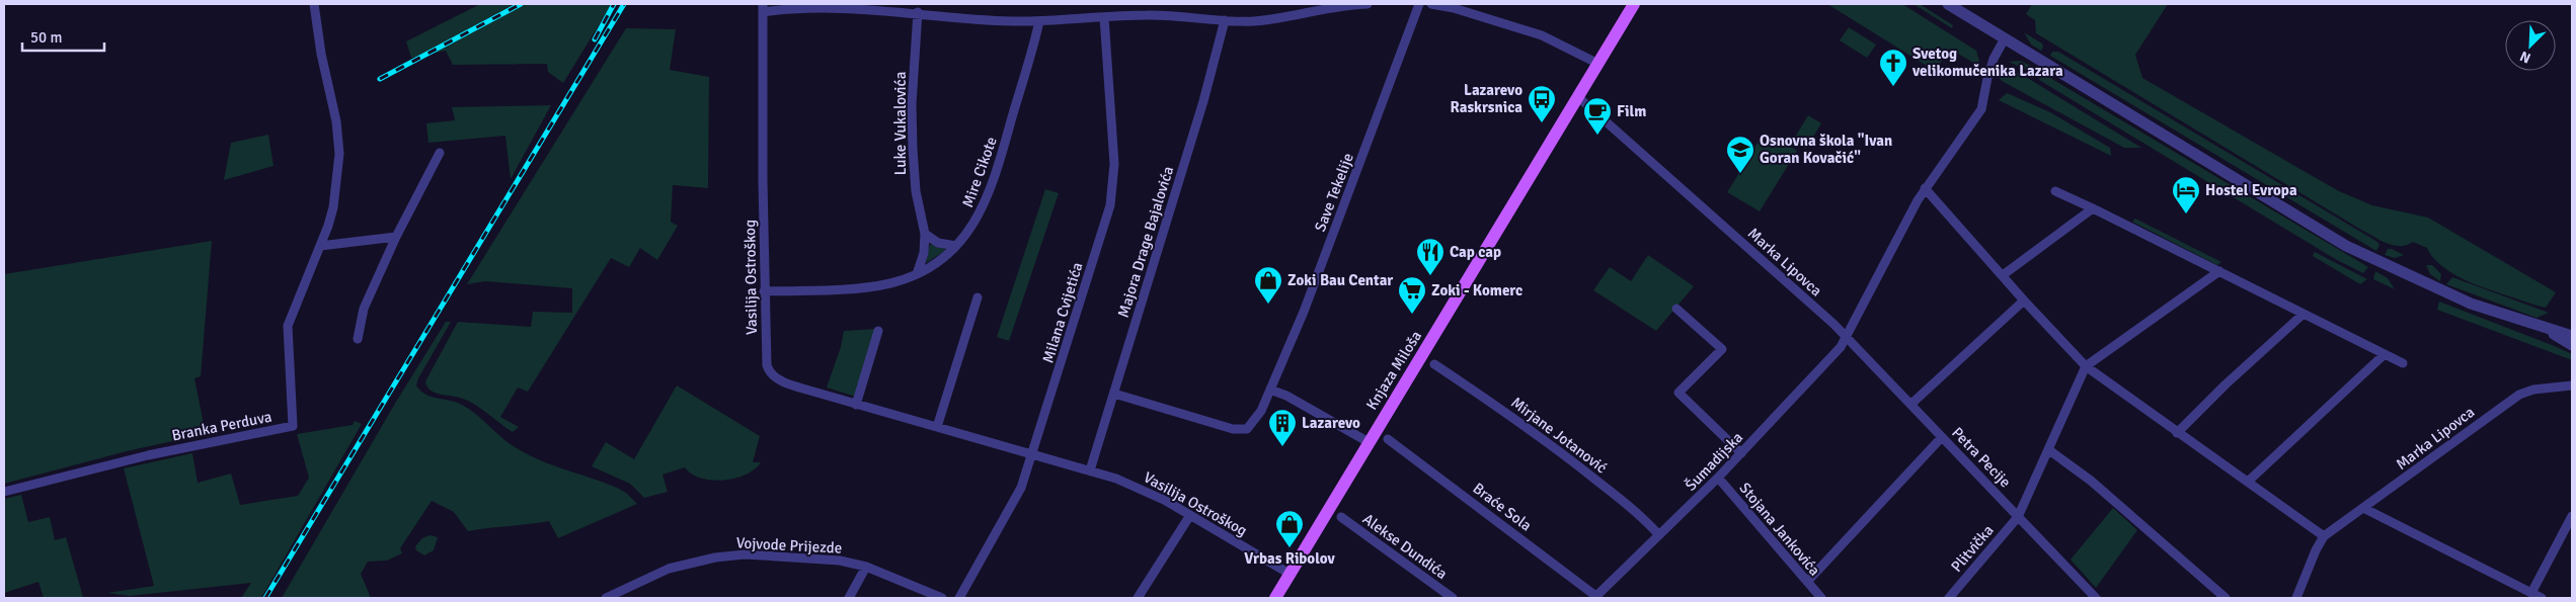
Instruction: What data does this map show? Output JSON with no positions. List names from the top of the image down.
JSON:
{
  "streets": {
    "main road": ["Knjaza Miloša"],
    "street": [
      "Luke Vukalovića",
      "Mire Cikote",
      "Save Tekelije",
      "Majora Drage Bajalovića",
      "Marka Lipovca",
      "Vasilija Ostroškog",
      "Milana Cvijetića",
      "Branka Perduva",
      "Mirjane Jotanović",
      "Petra Pecije",
      "Šumadijska",
      "Braće Sola",
      "Stojana Jankovića",
      "Vojvode Prijezde",
      "Alekse Dundića",
      "Plitvička"
    ]
  },
  "crossings": [
    ["Luke Vukalovića", "Mire Cikote"],
    ["Mire Cikote", "Vasilija Ostroškog"],
    ["Save Tekelije", "Majora Drage Bajalovića"],
    ["Majora Drage Bajalovića", "Vasilija Ostroškog"],
    ["Marka Lipovca", "Knjaza Miloša"],
    ["Marka Lipovca", "Petra Pecije"],
    ["Marka Lipovca", "Šumadijska"],
    ["Vasilija Ostroškog", "Milana Cvijetića"],
    ["Vasilija Ostroškog", "Knjaza Miloša"],
    ["Mirjane Jotanović", "Šumadijska"],
    ["Petra Pecije", "Šumadijska"],
    ["Petra Pecije", "Plitvička"],
    ["Šumadijska", "Braće Sola"],
    ["Šumadijska", "Stojana Jankovića"]
  ],
  "places": {
    "church": ["Svetog velikomučenika Lazara"],
    "bus stop": ["Lazarevo Raskrsnica"],
    "cafe": ["Film"],
    "school or university": ["Osnovna škola \"Ivan Goran Kovačić\""],
    "hotel": ["Hostel Evropa"],
    "restaurant": ["Cap cap"],
    "shop": ["Zoki Bau Centar", "Vrbas Ribolov"],
    "supermarket": ["Zoki - Komerc"],
    "building": ["Lazarevo"]
  },
  "scale_bar": "50 m",
  "north": "bottom left"
}
